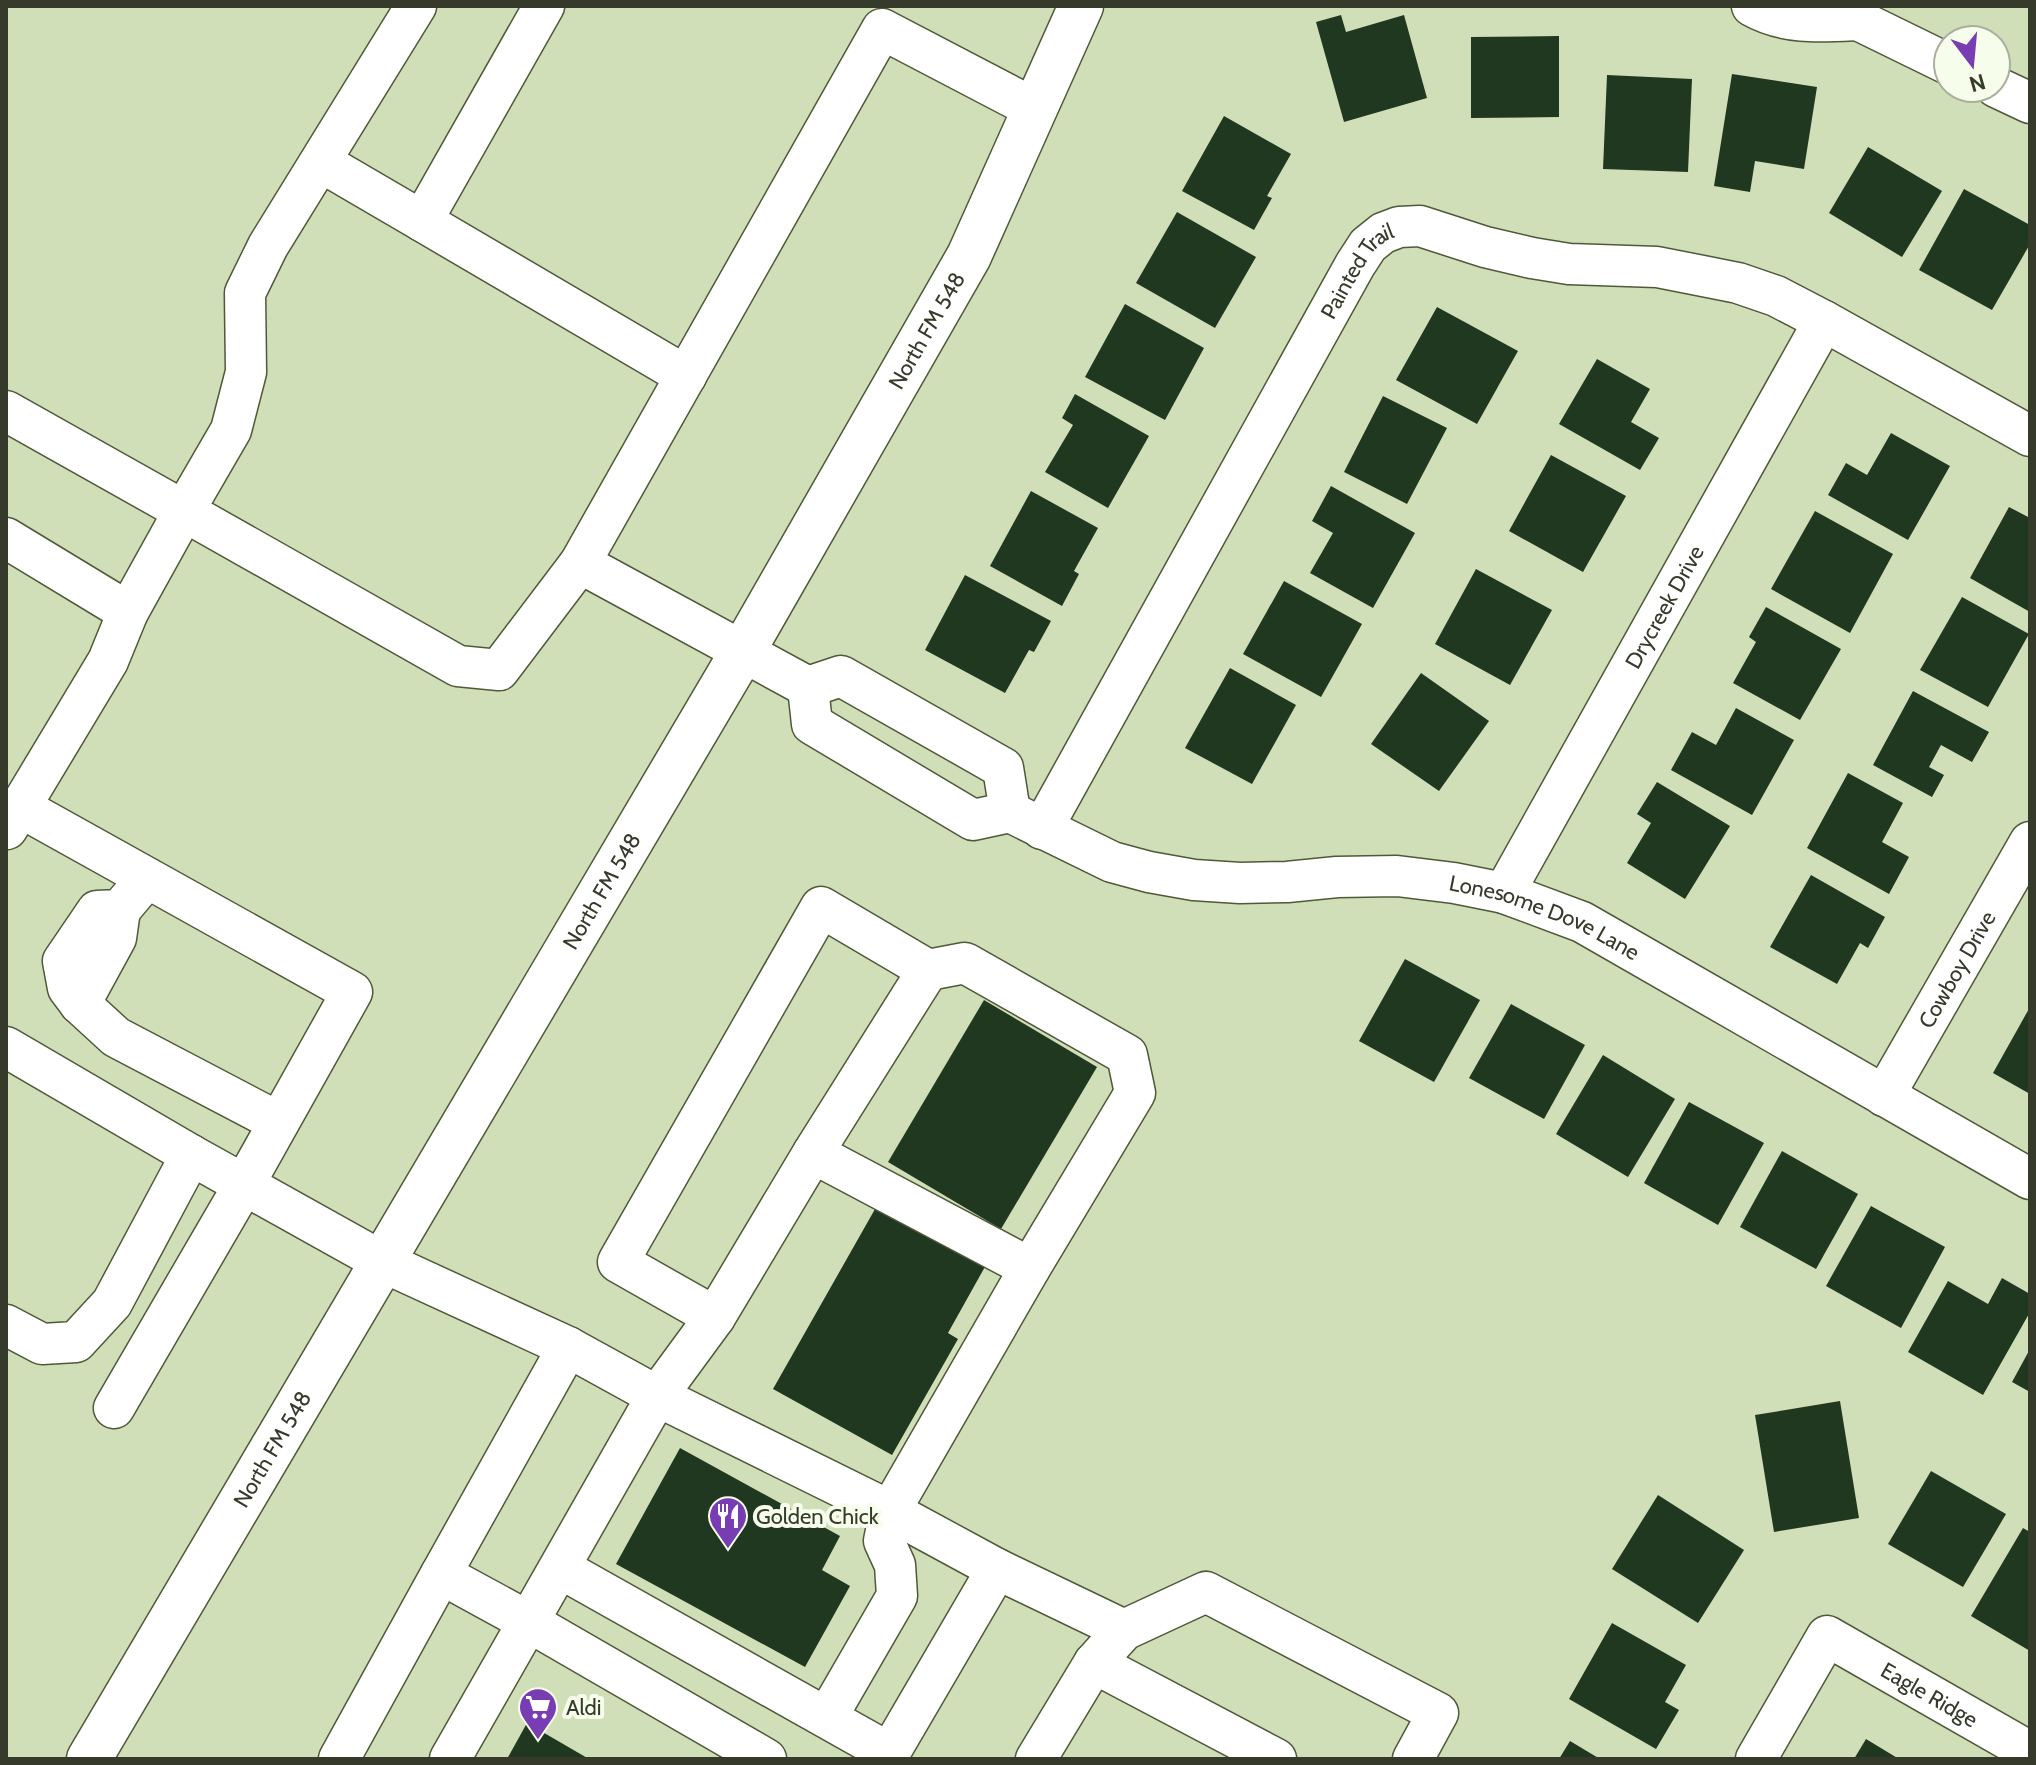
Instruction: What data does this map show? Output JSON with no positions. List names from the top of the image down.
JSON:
{
  "streets": {
    "main road": ["North FM 548"],
    "street": [
      "Painted Trail",
      "Drycreek Drive",
      "Lonesome Dove Lane",
      "Cowboy Drive",
      "Eagle Ridge"
    ]
  },
  "crossings": [
    ["Painted Trail", "Drycreek Drive"],
    ["Painted Trail", "Lonesome Dove Lane"],
    ["Drycreek Drive", "Lonesome Dove Lane"],
    ["Lonesome Dove Lane", "Cowboy Drive"]
  ],
  "places": {
    "restaurant": ["Golden Chick"],
    "supermarket": ["Aldi"]
  },
  "north": "bottom"
}
